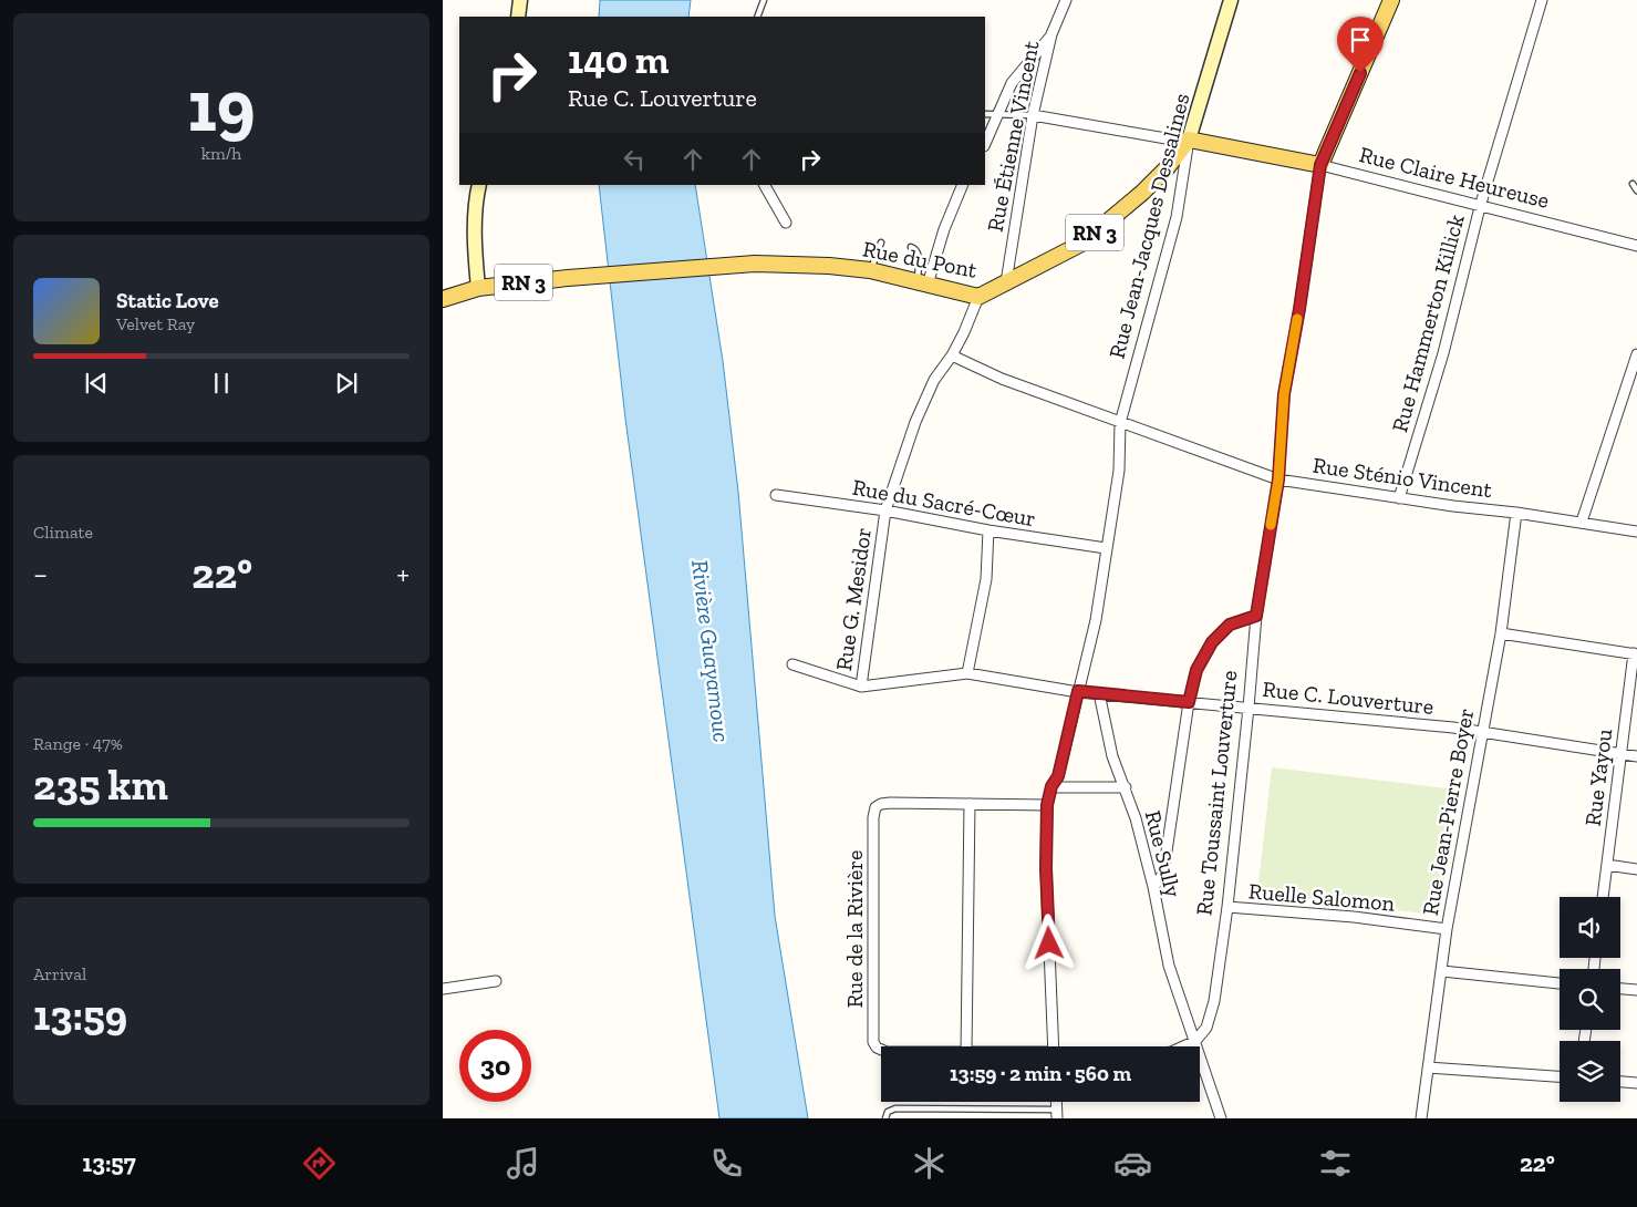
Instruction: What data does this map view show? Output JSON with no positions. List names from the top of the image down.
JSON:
{
  "streets": {
    "main road": [
      "Rue Claire Heureuse",
      "Rue Jean-Jacques Dessalines",
      "RN 3",
      "Rue du Pont",
      "Rue Toussaint Louverture"
    ],
    "street": [
      "Rue Étienne Vincent",
      "Rue Hammerton Killick",
      "Rue Sténio Vincent",
      "Rue du Sacré-Cœur",
      "Rue G. Mesidor",
      "Rue C. Louverture",
      "Rue Yayou",
      "Rue Jean-Pierre Boyer",
      "Rue Sully",
      "Ruelle Salomon",
      "Rue de la Rivière"
    ]
  },
  "crossings": [
    ["Rue Étienne Vincent", "Rue Claire Heureuse"],
    ["Rue Étienne Vincent", "Rue du Pont"],
    ["Rue Claire Heureuse", "Rue Jean-Jacques Dessalines"],
    ["Rue Claire Heureuse", "Rue du Pont"],
    ["Rue Claire Heureuse", "Rue Hammerton Killick"],
    ["Rue Claire Heureuse", "Rue Toussaint Louverture"],
    ["Rue Jean-Jacques Dessalines", "Rue du Pont"],
    ["Rue Jean-Jacques Dessalines", "Rue Sténio Vincent"],
    ["Rue Jean-Jacques Dessalines", "Rue du Sacré-Cœur"],
    ["Rue Jean-Jacques Dessalines", "Rue C. Louverture"],
    ["RN 3", "Rue du Pont"],
    ["Rue du Pont", "Rue G. Mesidor"],
    ["Rue Hammerton Killick", "Rue Sténio Vincent"],
    ["Rue Sténio Vincent", "Rue G. Mesidor"],
    ["Rue Sténio Vincent", "Rue Toussaint Louverture"],
    ["Rue Sténio Vincent", "Rue Jean-Pierre Boyer"],
    ["Rue du Sacré-Cœur", "Rue G. Mesidor"],
    ["Rue G. Mesidor", "Rue C. Louverture"],
    ["Rue C. Louverture", "Rue Yayou"],
    ["Rue C. Louverture", "Rue Toussaint Louverture"],
    ["Rue C. Louverture", "Rue Jean-Pierre Boyer"],
    ["Rue C. Louverture", "Rue Sully"],
    ["Rue Toussaint Louverture", "Rue Sully"],
    ["Rue Toussaint Louverture", "Ruelle Salomon"],
    ["Rue Jean-Pierre Boyer", "Ruelle Salomon"]
  ],
  "water": ["Rivière Guayamouc"],
  "page": {
    "tile": [
      ["19", "km/h"],
      "Climate",
      ["Range · 47%", "235 km"],
      ["Arrival", "13:59"]
    ],
    "turn": ["140 m", "Rue C. Louverture"],
    "song": ["Static Love", "Velvet Ray"],
    "heat": ["−", "22°", "+"],
    "limit": "30",
    "trip": "13:59 · 2 min · 560 m",
    "tabs": ["13:57", "22°"]
  }
}
